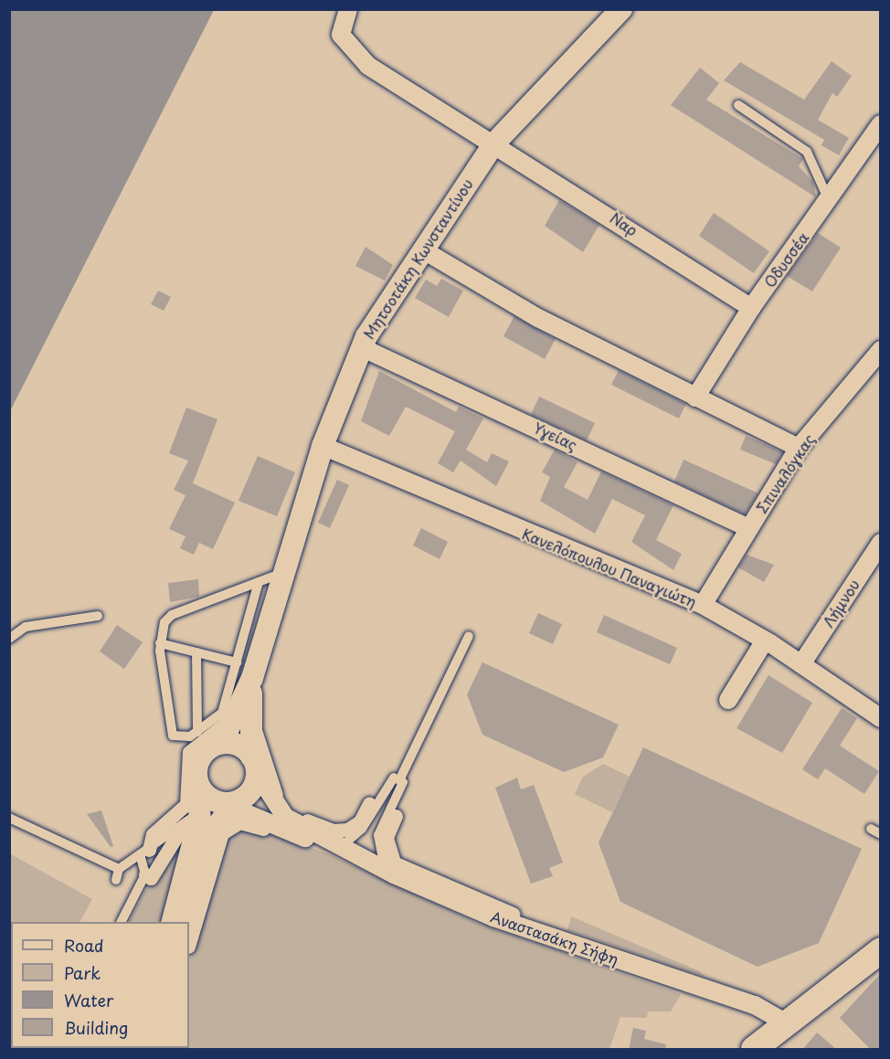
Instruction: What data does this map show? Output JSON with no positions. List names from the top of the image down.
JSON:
{
  "streets": {
    "street": [
      "Ναρ",
      "Μητσοτάκη Κωνσταντίνου",
      "Οδυσσέα",
      "Υγείας",
      "Σπιναλόγκας",
      "Κανελόπουλου Παναγιώτη",
      "Λήμνου",
      "Αναστασάκη Σήφη"
    ]
  },
  "crossings": [
    ["Ναρ", "Μητσοτάκη Κωνσταντίνου"],
    ["Ναρ", "Οδυσσέα"],
    ["Μητσοτάκη Κωνσταντίνου", "Υγείας"],
    ["Μητσοτάκη Κωνσταντίνου", "Κανελόπουλου Παναγιώτη"],
    ["Υγείας", "Σπιναλόγκας"],
    ["Σπιναλόγκας", "Κανελόπουλου Παναγιώτη"],
    ["Κανελόπουλου Παναγιώτη", "Λήμνου"]
  ],
  "legend": [
    "Road",
    "Park",
    "Water",
    "Building"
  ]
}
